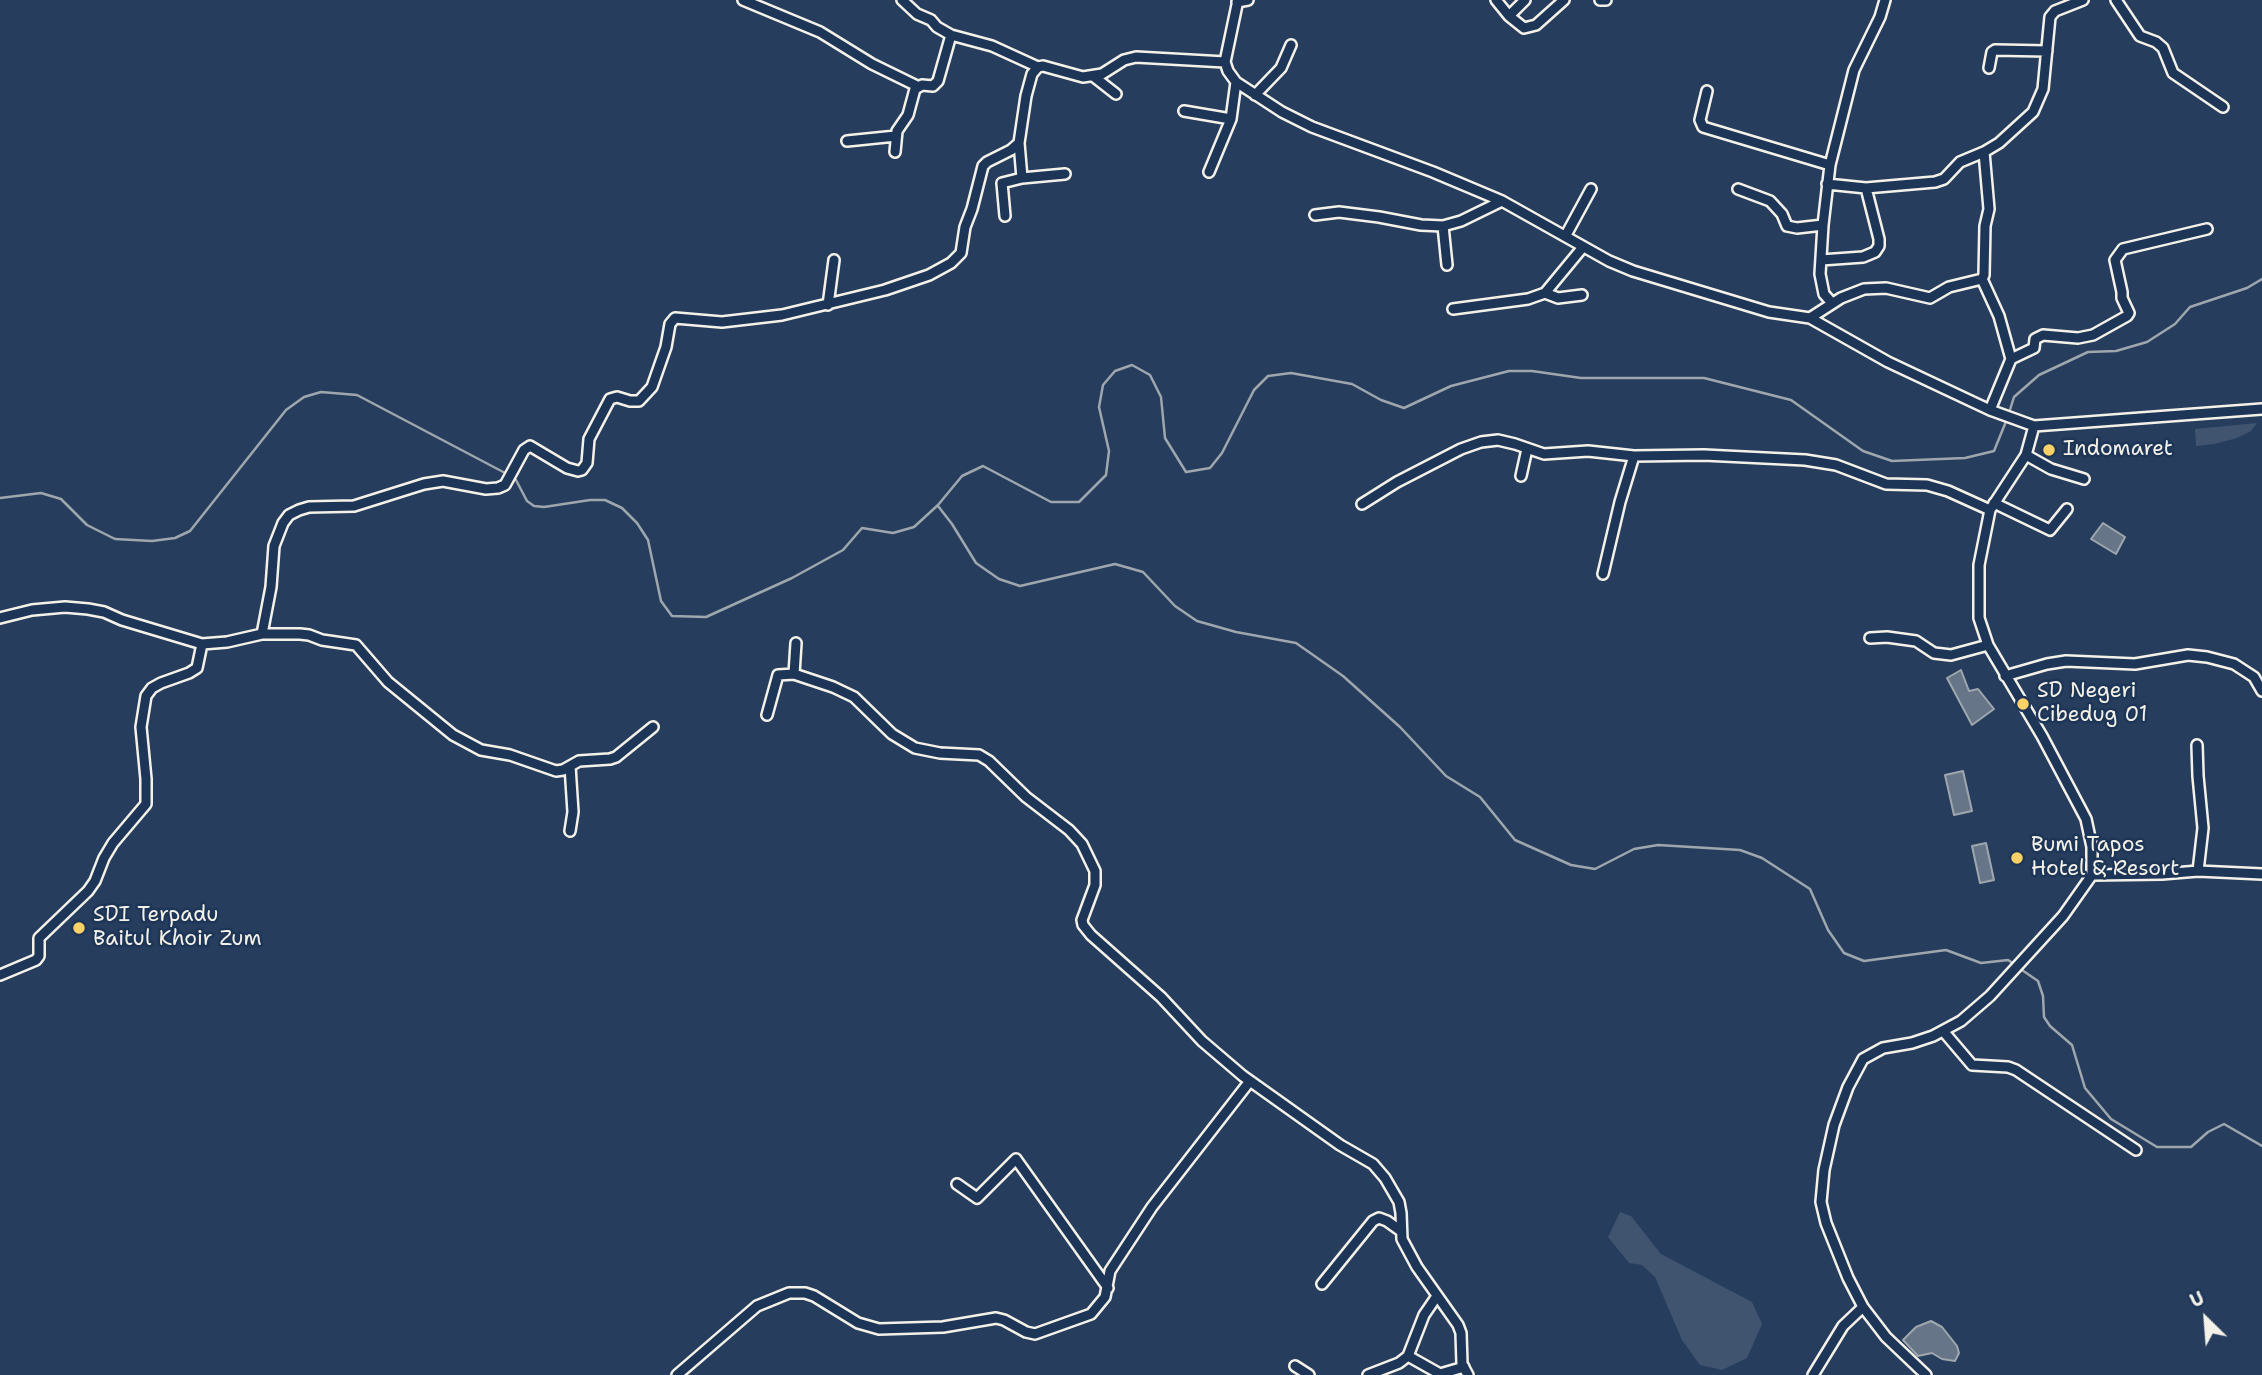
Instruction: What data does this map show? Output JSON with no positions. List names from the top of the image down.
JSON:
{
  "places": [
    "Indomaret",
    "SD Negeri Cibedug 01",
    "Bumi Tapos Hotel & Resort",
    "SDI Terpadu Baitul Khoir Zum"
  ],
  "north": "top left"
}
